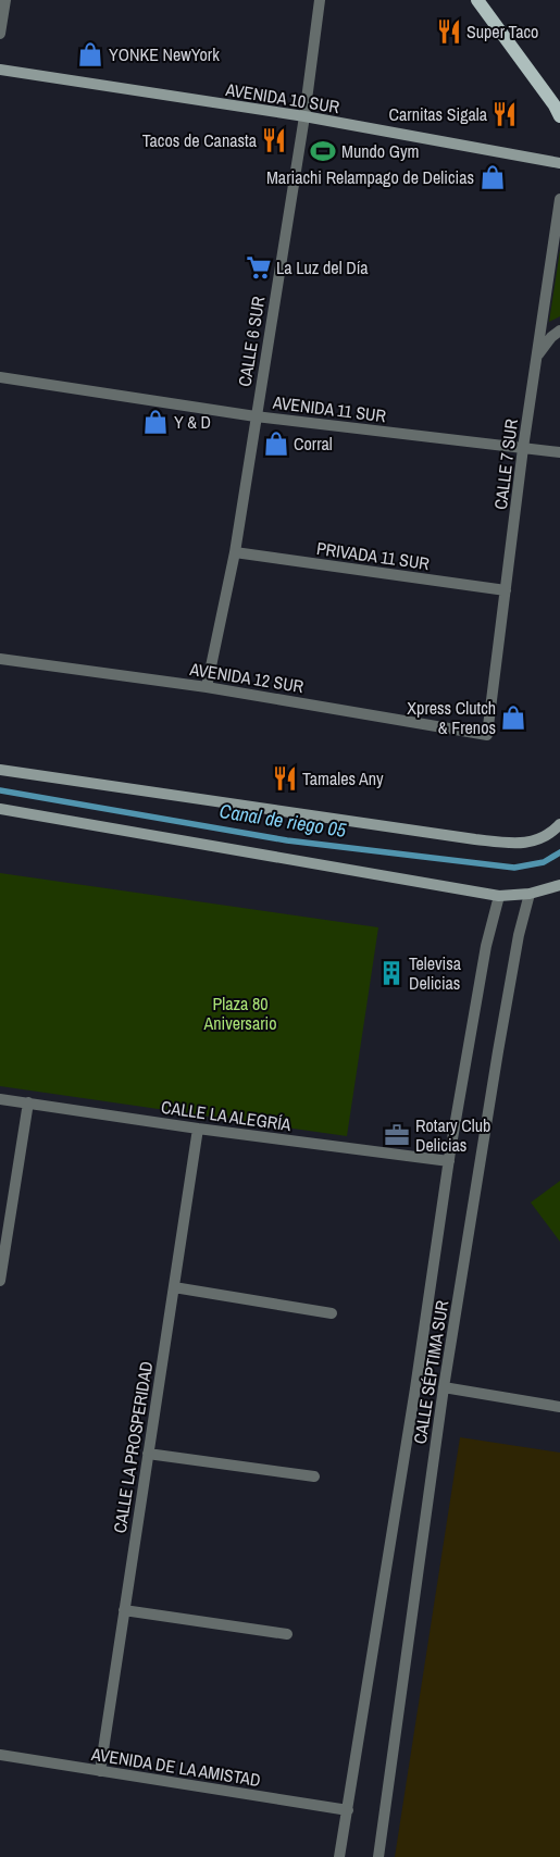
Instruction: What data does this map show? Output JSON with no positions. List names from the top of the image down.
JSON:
{
  "streets": {
    "main road": ["AVENIDA 10 SUR"],
    "street": [
      "CALLE 6 SUR",
      "AVENIDA 11 SUR",
      "CALLE 7 SUR",
      "PRIVADA 11 SUR",
      "AVENIDA 12 SUR",
      "CALLE LA ALEGRÍA",
      "CALLE SÉPTIMA SUR",
      "CALLE LA PROSPERIDAD",
      "AVENIDA DE LA AMISTAD"
    ]
  },
  "crossings": [
    ["AVENIDA 10 SUR", "CALLE 6 SUR"],
    ["CALLE 6 SUR", "AVENIDA 11 SUR"],
    ["CALLE 6 SUR", "PRIVADA 11 SUR"],
    ["CALLE 6 SUR", "AVENIDA 12 SUR"],
    ["AVENIDA 11 SUR", "CALLE 7 SUR"],
    ["CALLE 7 SUR", "PRIVADA 11 SUR"],
    ["CALLE 7 SUR", "AVENIDA 12 SUR"],
    ["CALLE LA ALEGRÍA", "CALLE SÉPTIMA SUR"],
    ["CALLE LA ALEGRÍA", "CALLE LA PROSPERIDAD"],
    ["CALLE SÉPTIMA SUR", "AVENIDA DE LA AMISTAD"],
    ["CALLE LA PROSPERIDAD", "AVENIDA DE LA AMISTAD"]
  ],
  "water": ["Canal de riego 05"],
  "parks": ["Plaza 80 Aniversario"],
  "places": {
    "restaurant": [
      "Super Taco",
      "Carnitas Sigala",
      "Tacos de Canasta",
      "Tamales Any"
    ],
    "shop": [
      "YONKE NewYork",
      "Mariachi Relampago de Delicias",
      "Y & D",
      "Corral",
      "Xpress Clutch & Frenos"
    ],
    "sports": ["Mundo Gym"],
    "supermarket": ["La Luz del Día"],
    "building": ["Televisa Delicias"],
    "office": ["Rotary Club Delicias"]
  }
}
